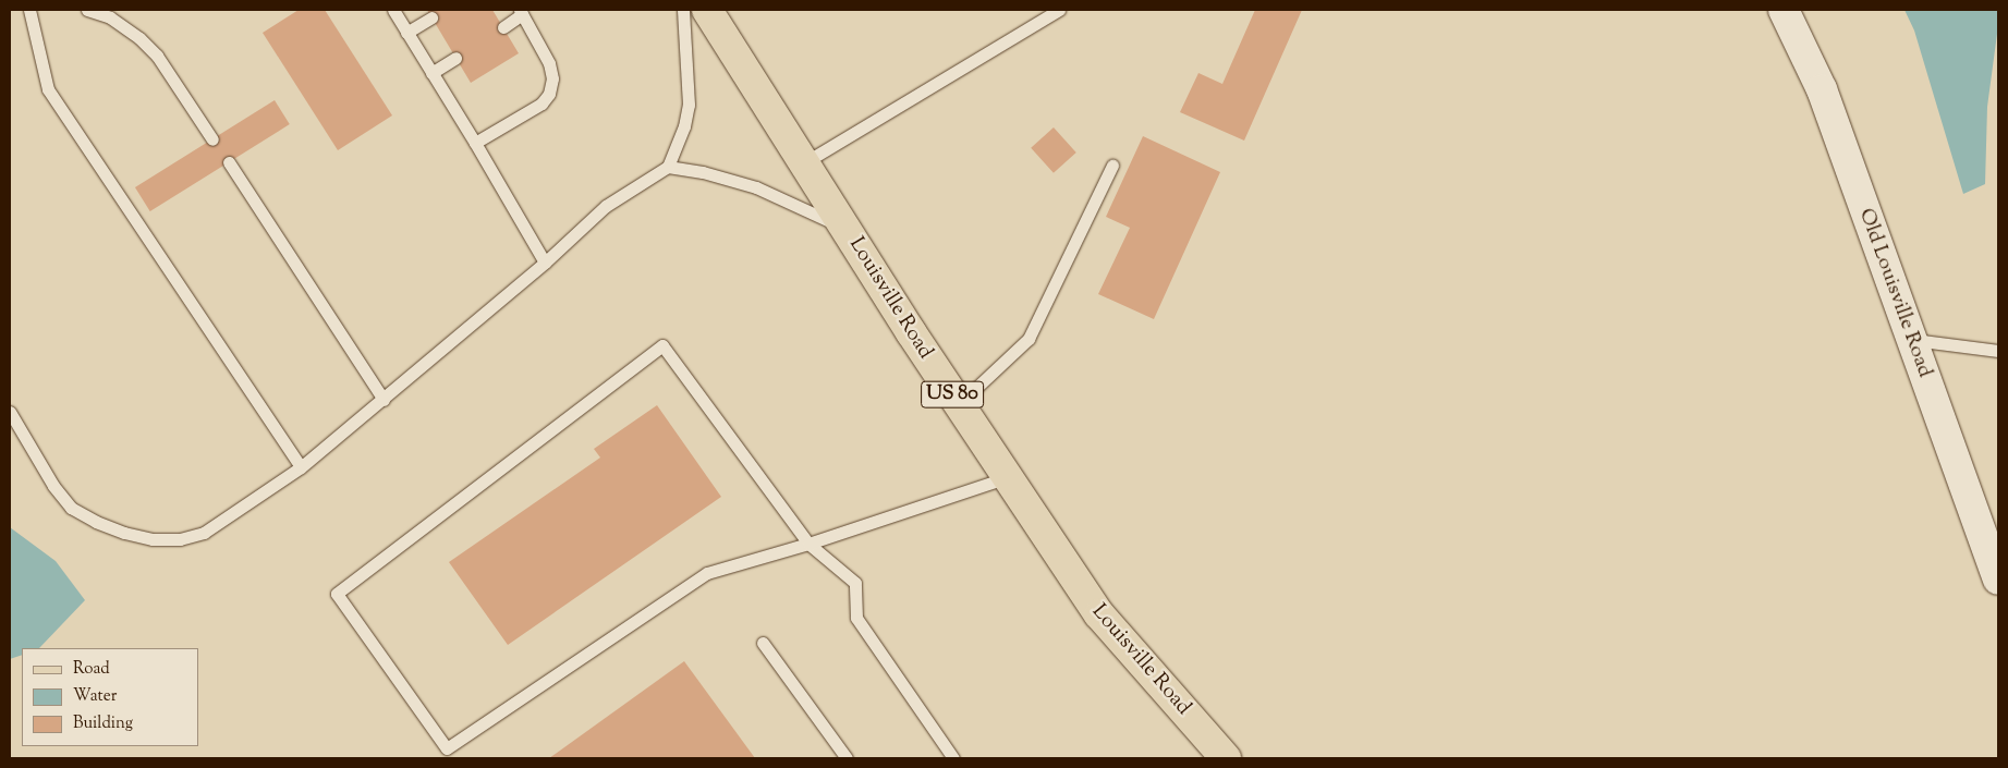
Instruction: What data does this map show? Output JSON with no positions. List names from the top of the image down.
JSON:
{
  "streets": {
    "main road": ["Louisville Road", "US 80"],
    "street": ["Old Louisville Road"]
  },
  "legend": ["Road", "Water", "Building"]
}
